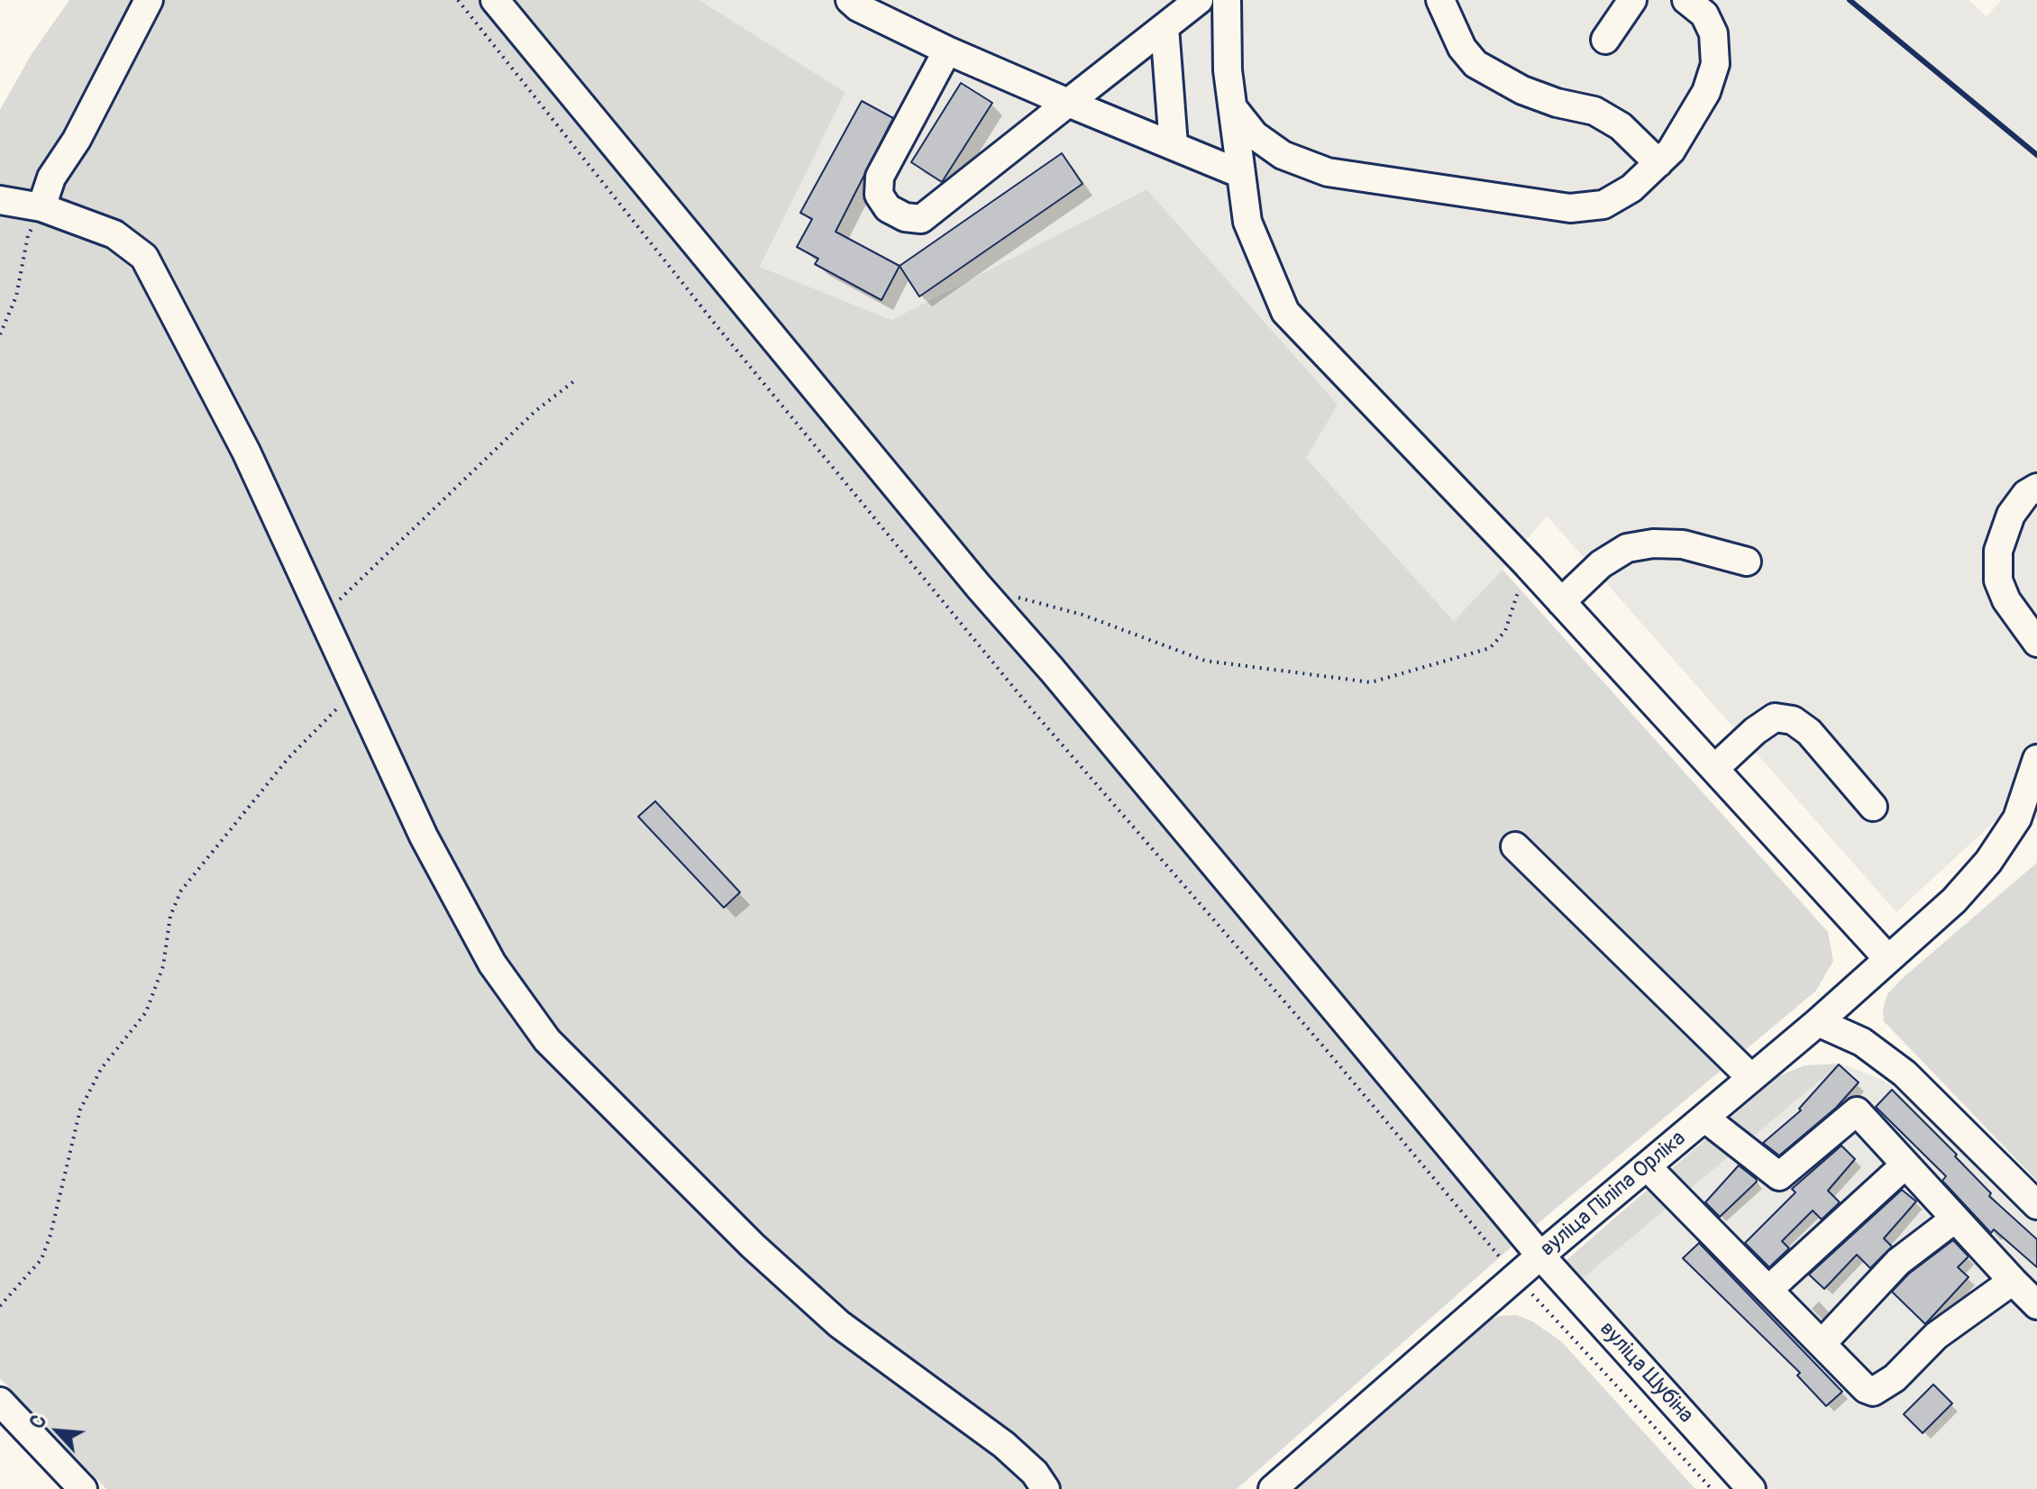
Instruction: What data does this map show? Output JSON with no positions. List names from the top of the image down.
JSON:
{
  "streets": {
    "street": ["вуліца Піліпа Орліка", "вуліца Шубіна"]
  },
  "crossings": [
    ["вуліца Піліпа Орліка", "вуліца Шубіна"]
  ],
  "north": "top left"
}
